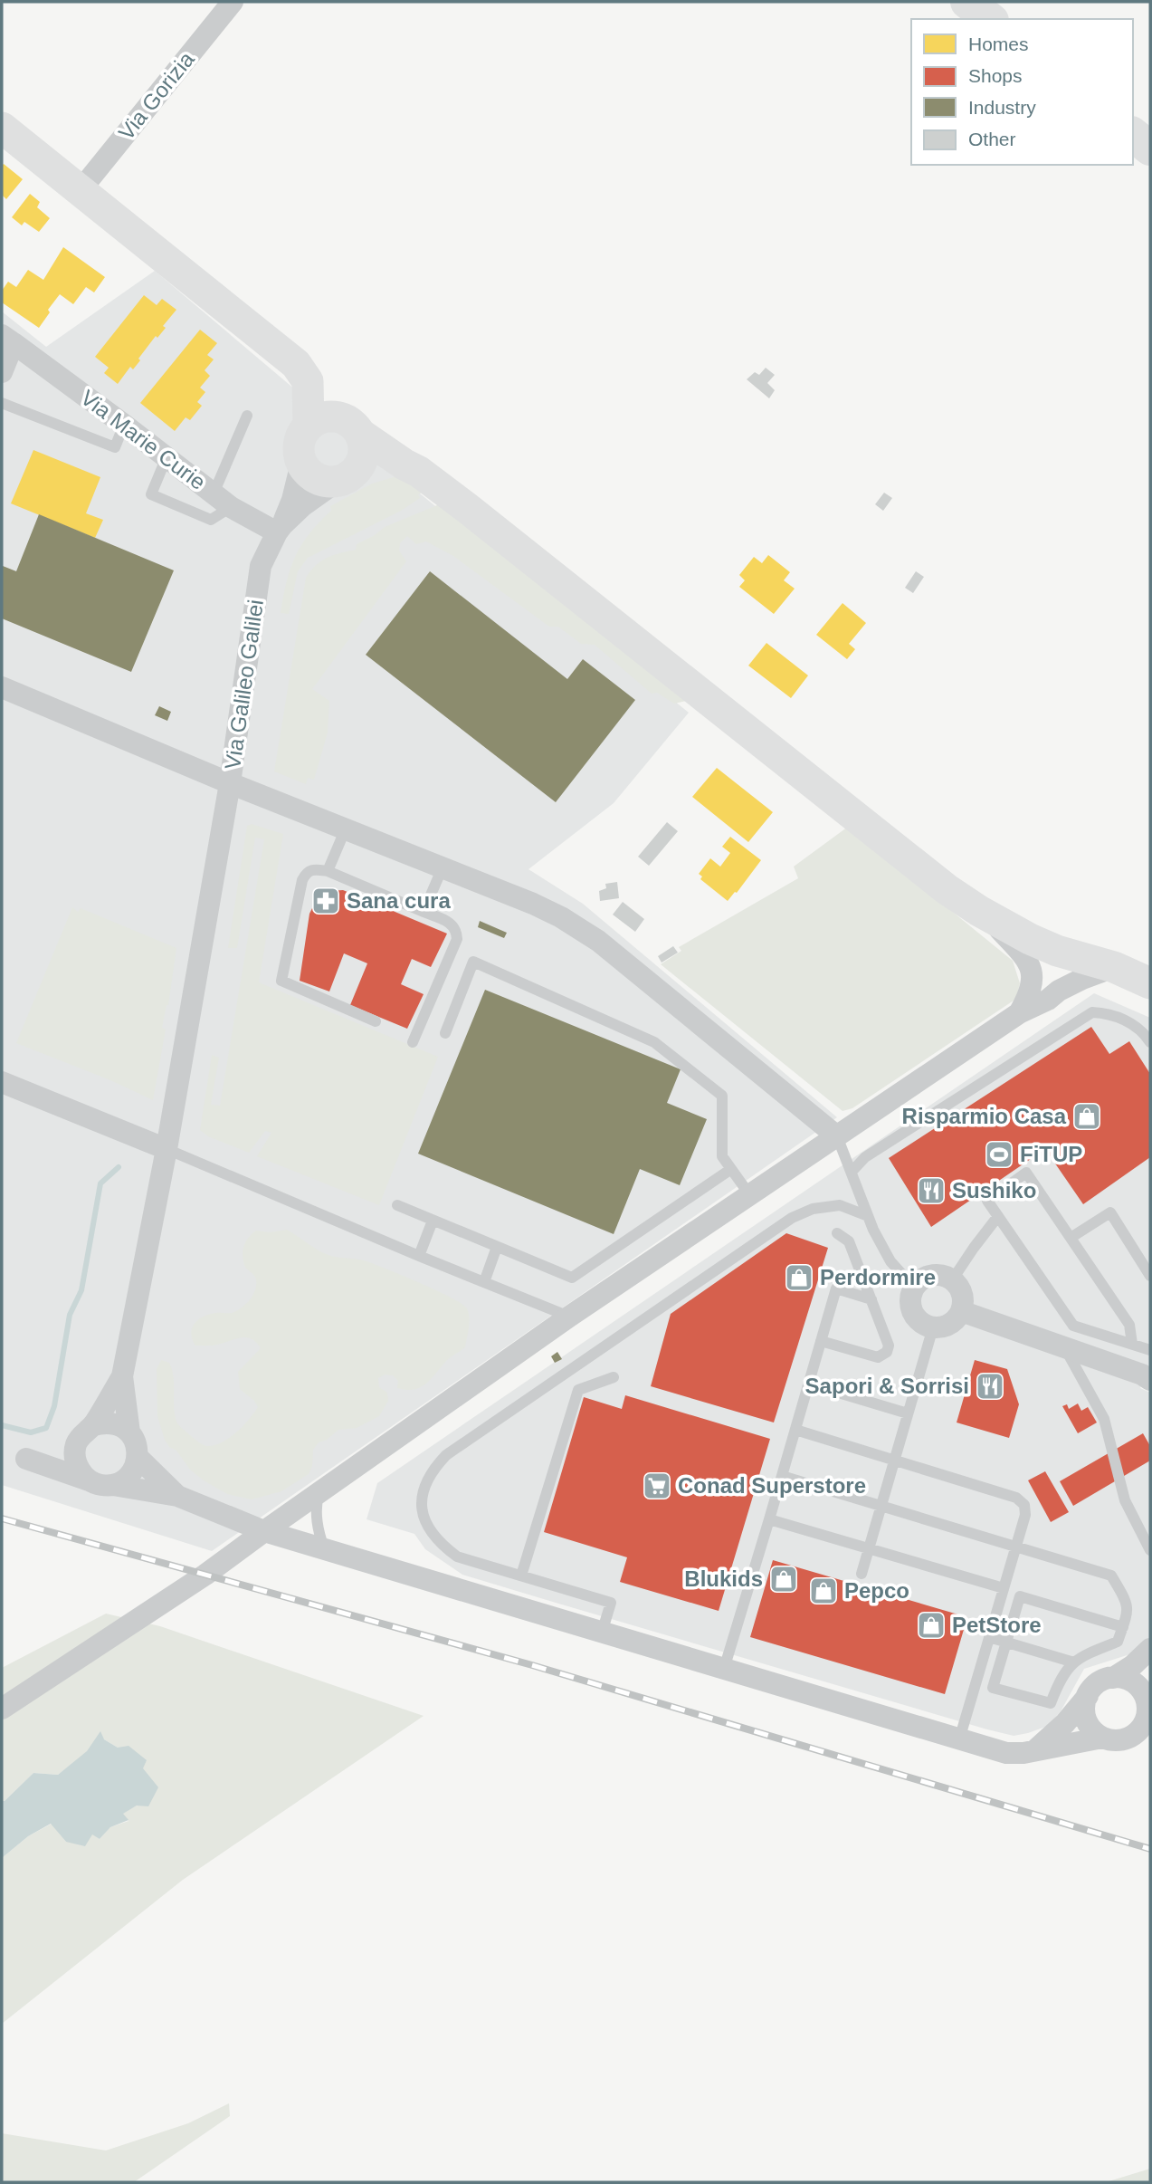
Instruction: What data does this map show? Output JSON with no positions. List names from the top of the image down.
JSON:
{
  "streets": {
    "street": ["Via Gorizia", "Via Marie Curie", "Via Galileo Galilei"]
  },
  "crossings": [
    ["Via Marie Curie", "Via Galileo Galilei"]
  ],
  "places": {
    "pharmacy": ["Sana cura"],
    "shop": [
      "Risparmio Casa",
      "Perdormire",
      "Blukids",
      "Pepco",
      "PetStore"
    ],
    "sports": ["FiTUP"],
    "restaurant": ["Sushiko", "Sapori & Sorrisi"],
    "supermarket": ["Conad Superstore"]
  },
  "legend": [
    "Homes",
    "Shops",
    "Industry",
    "Other"
  ]
}
